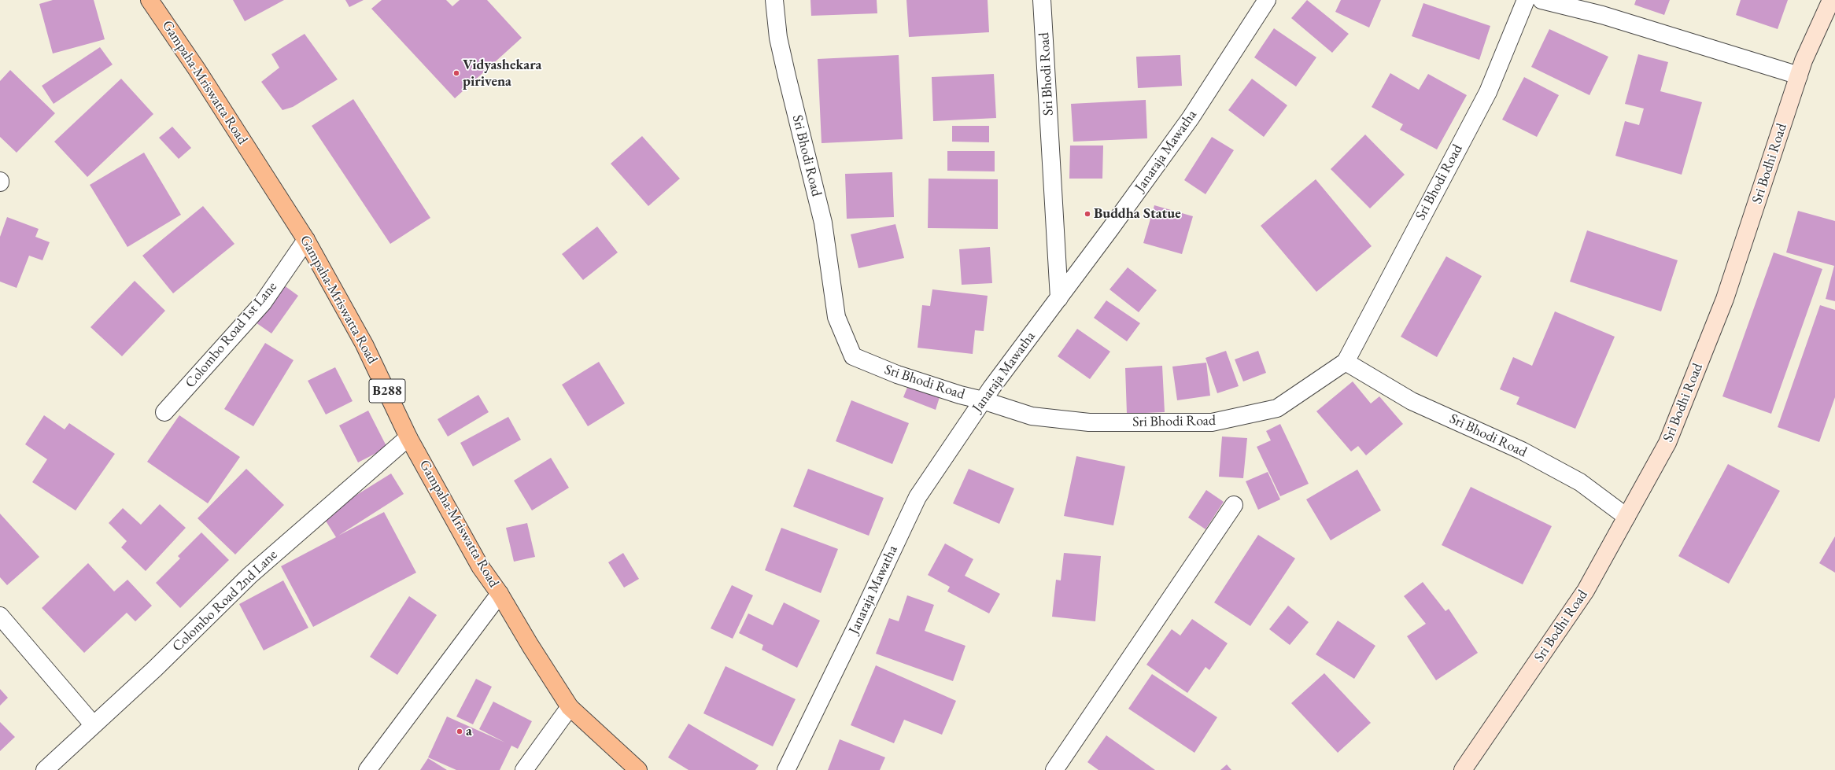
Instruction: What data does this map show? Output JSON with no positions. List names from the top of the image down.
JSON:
{
  "streets": {
    "main road": ["Gampaha-Mriswatta Road", "B288"],
    "street": [
      "Sri Bhodi Road",
      "Janaraja Mawatha",
      "Sri Bodhi Road",
      "Colombo Road 1st Lane",
      "Colombo Road 2nd Lane"
    ]
  },
  "crossings": [
    ["Sri Bhodi Road", "Janaraja Mawatha"],
    ["Sri Bhodi Road", "Sri Bodhi Road"],
    ["Gampaha-Mriswatta Road", "Colombo Road 1st Lane"],
    ["Gampaha-Mriswatta Road", "Colombo Road 2nd Lane"]
  ],
  "places": ["Vidyashekara pirivena", "Buddha Statue", "a"]
}
